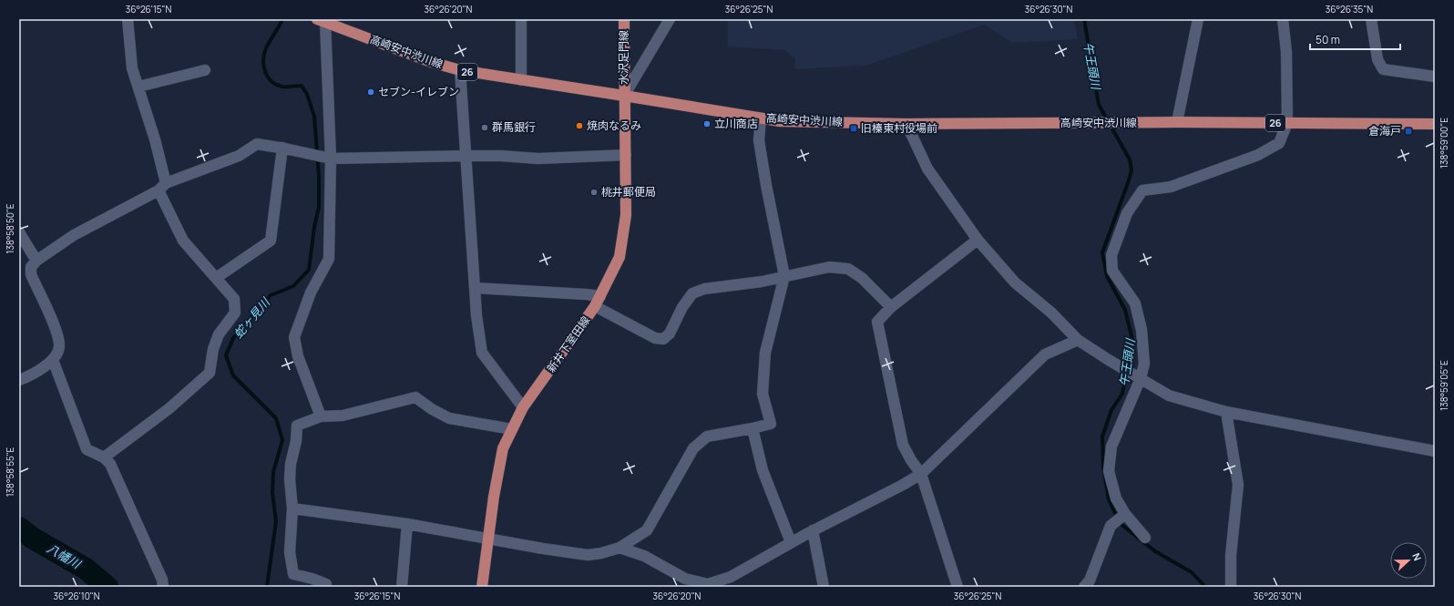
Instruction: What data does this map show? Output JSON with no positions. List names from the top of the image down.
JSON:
{
  "streets": {
    "main road": [
      "高崎安中渋川線",
      "水沢足門線",
      "26",
      "新井下室田線"
    ]
  },
  "crossings": [
    ["高崎安中渋川線", "水沢足門線"],
    ["高崎安中渋川線", "新井下室田線"],
    ["水沢足門線", "新井下室田線"]
  ],
  "water": ["午王頭川", "蛇ヶ見川", "八幡川"],
  "places": {
    "other": [
      "セブン-イレブン",
      "立川商店",
      "焼肉なるみ",
      "群馬銀行",
      "桃井郵便局"
    ],
    "transit": ["旧榛東村役場前", "倉海戸"]
  },
  "scale_bar": "50 m",
  "north": "right",
  "coordinates": [
    "36°26'15\"N",
    "36°26'20\"N",
    "36°26'25\"N",
    "36°26'30\"N",
    "36°26'35\"N",
    "138°59'00\"E",
    "138°58'50\"E",
    "138°59'05\"E",
    "138°58'55\"E",
    "36°26'10\"N"
  ]
}
